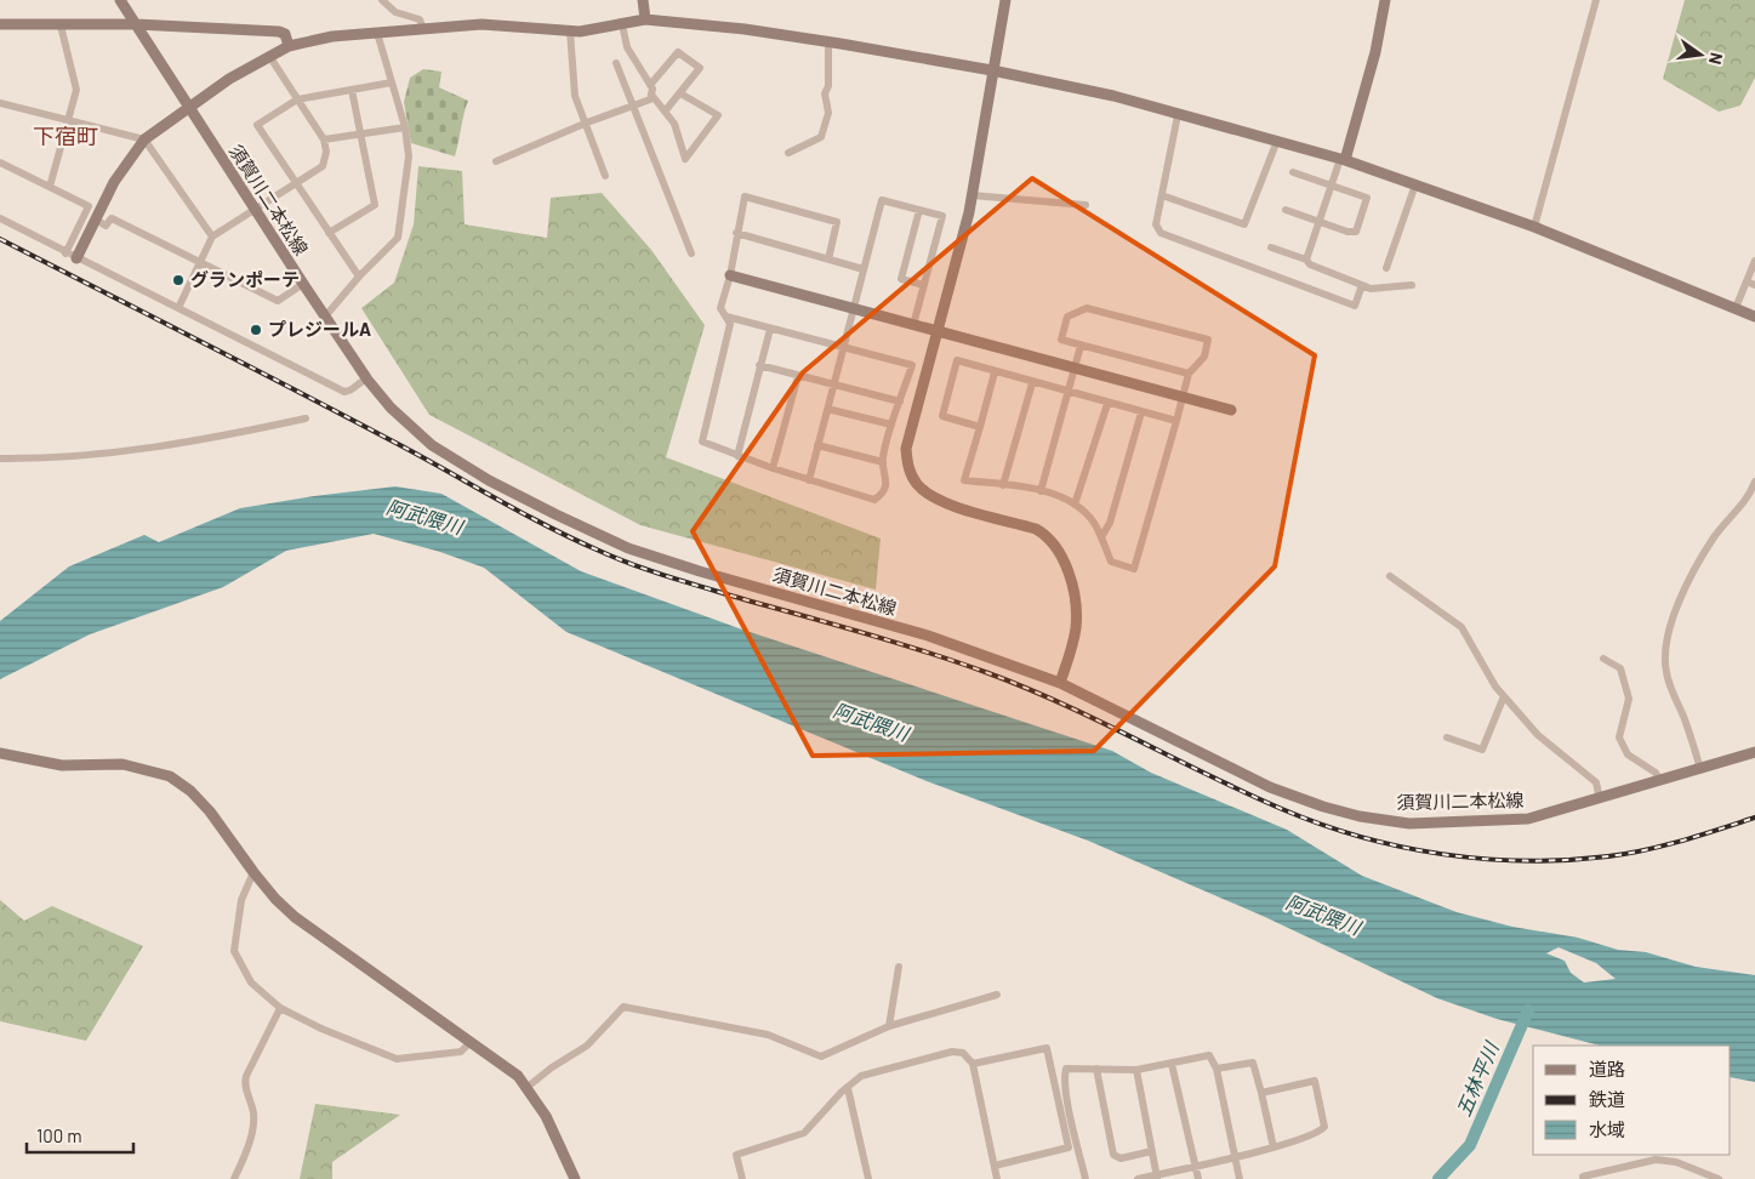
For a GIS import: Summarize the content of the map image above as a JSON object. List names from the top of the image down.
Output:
{
  "streets": {
    "street": ["須賀川二本松線"]
  },
  "districts": ["下宿町"],
  "water": ["阿武隈川", "五林平川"],
  "places": ["グランポーテ", "プレジールA"],
  "legend": ["道路", "鉄道", "水域"],
  "scale_bar": "100 m",
  "north": "right"
}
